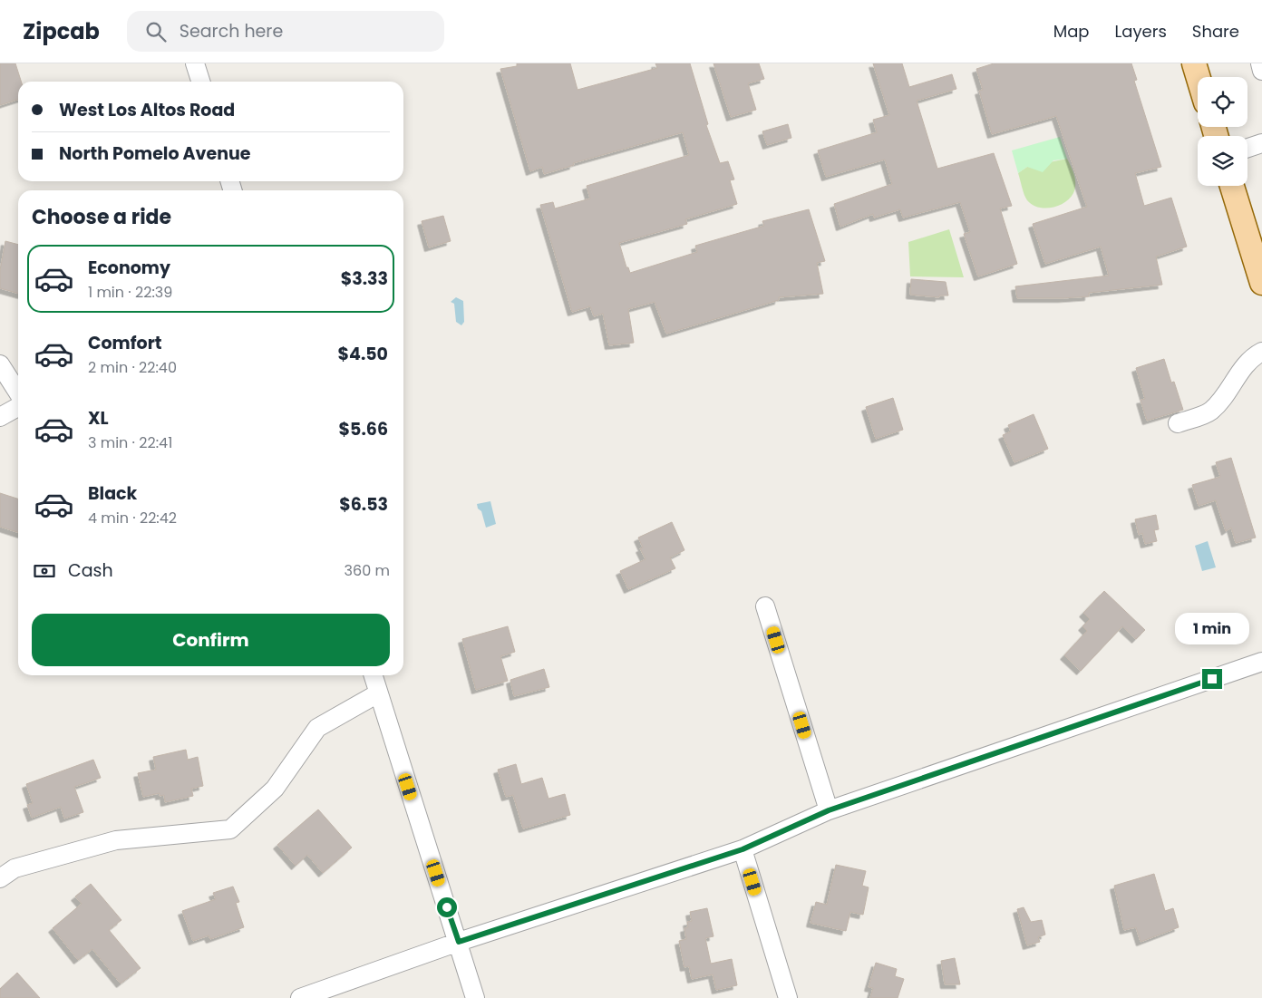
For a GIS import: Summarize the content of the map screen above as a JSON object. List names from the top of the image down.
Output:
{
  "page": {
    "header": "Zipcab",
    "search": "Search here",
    "nav": ["Map", "Layers", "Share"],
    "banner": ["West Los Altos Road", "North Pomelo Avenue"],
    "heading": "Choose a ride",
    "list": [
      {
        "name": "Economy",
        "note": "1 min · 22:39",
        "value": "$3.33"
      },
      {
        "name": "Comfort",
        "note": "2 min · 22:40",
        "value": "$4.50"
      },
      {
        "name": "XL",
        "note": "3 min · 22:41",
        "value": "$5.66"
      },
      {
        "name": "Black",
        "note": "4 min · 22:42",
        "value": "$6.53"
      }
    ],
    "pay": ["Cash", "360 m"],
    "buttons": "Confirm",
    "bubble": "1 min"
  }
}
